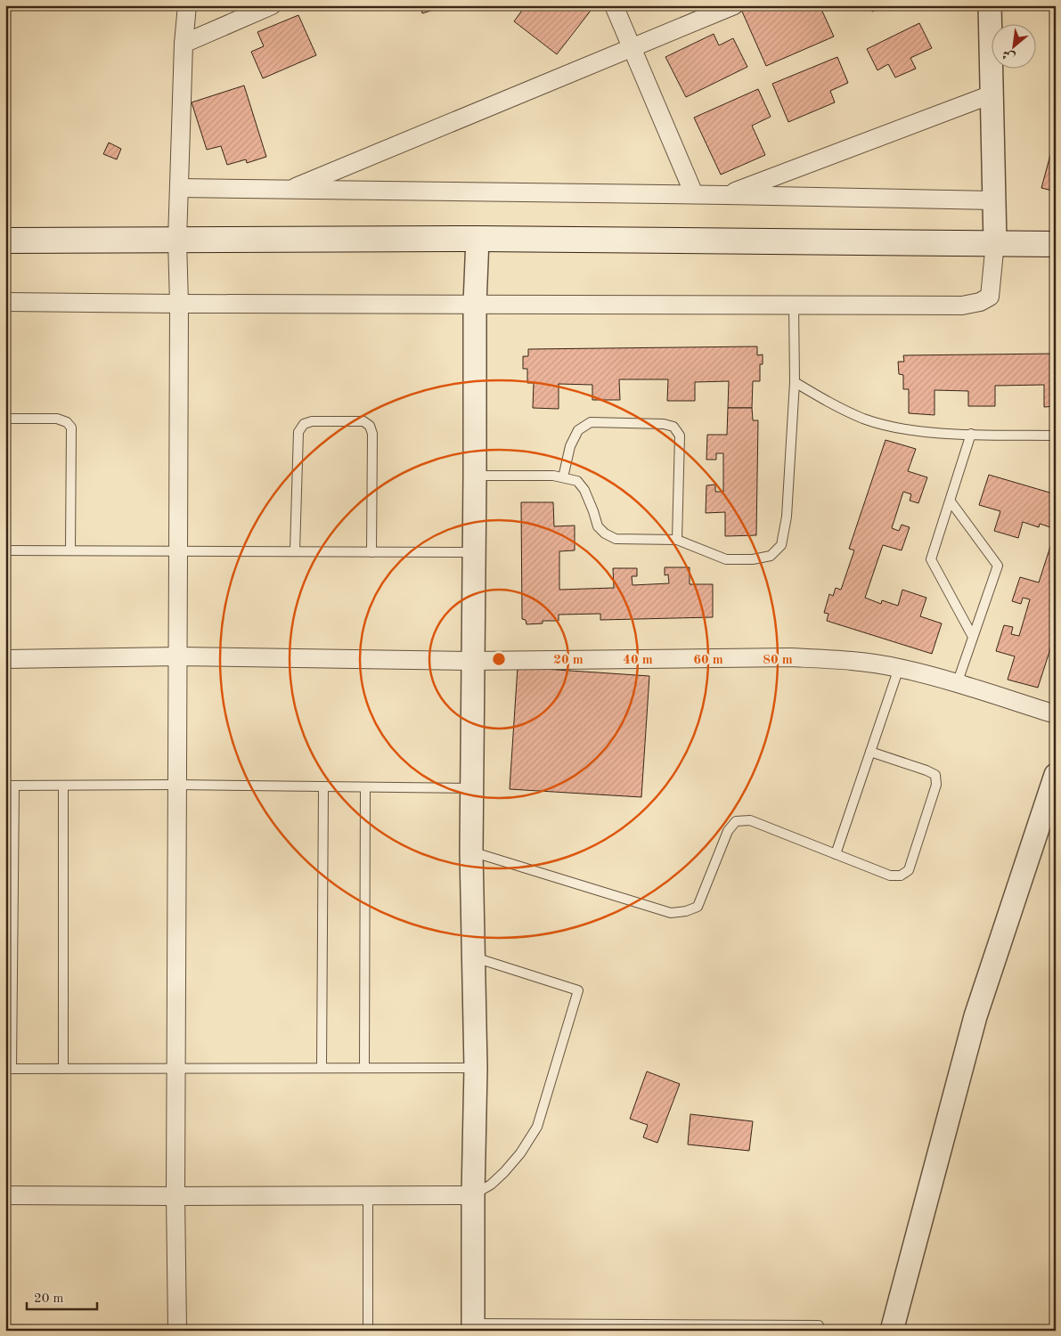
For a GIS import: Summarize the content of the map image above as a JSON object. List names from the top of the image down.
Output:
{
  "scale_bar": "20 m",
  "north": "bottom left",
  "rings": [
    "20 m",
    "40 m",
    "60 m",
    "80 m"
  ]
}
